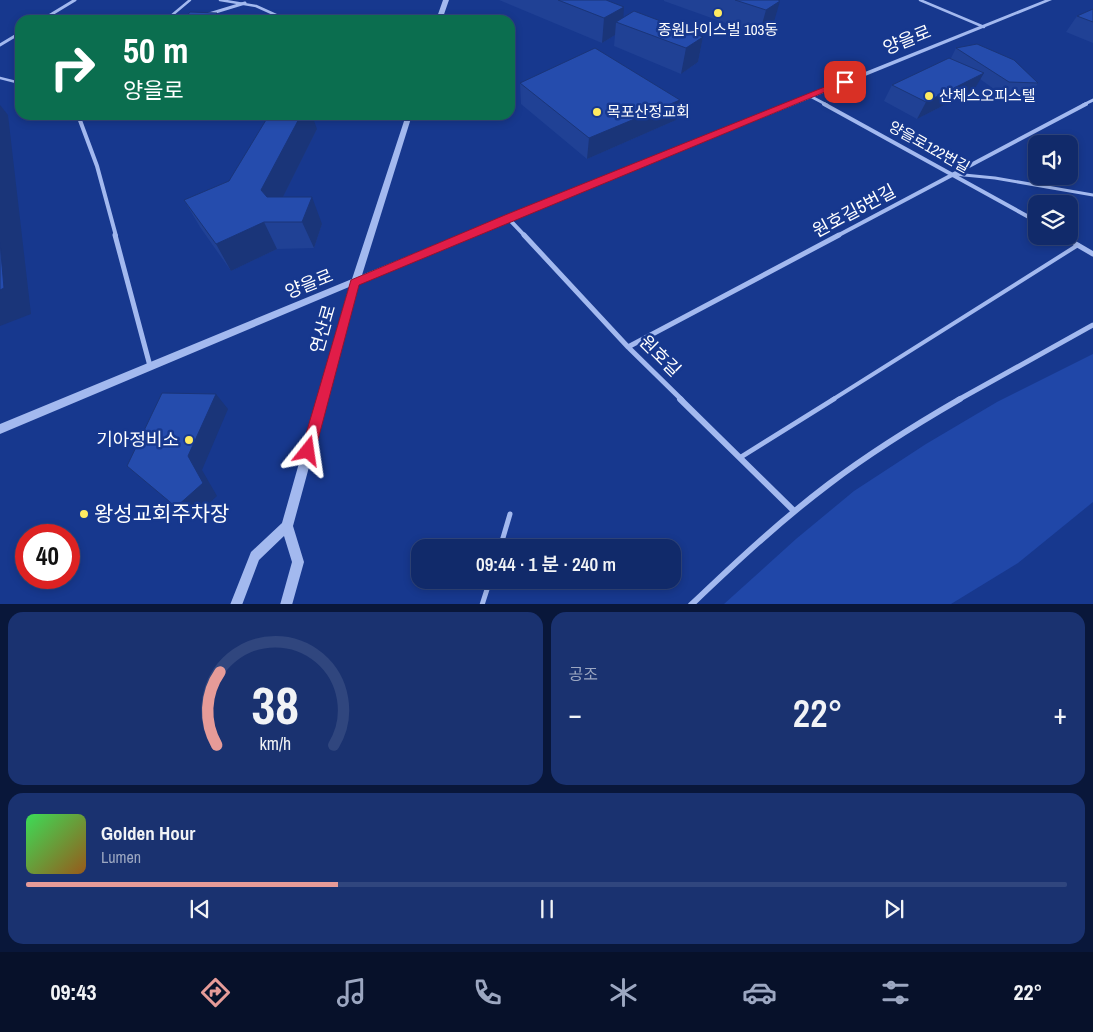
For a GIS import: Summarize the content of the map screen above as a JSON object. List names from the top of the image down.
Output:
{
  "streets": {
    "street": [
      "양을로",
      "양을로122번길",
      "원호길5번길",
      "연산로",
      "원호길"
    ]
  },
  "crossings": [
    ["양을로", "양을로122번길"],
    ["양을로", "연산로"],
    ["양을로", "원호길"],
    ["양을로122번길", "원호길5번길"],
    ["원호길5번길", "원호길"]
  ],
  "places": [
    "종원나이스빌 103동",
    "산체스오피스텔",
    "목포산정교회",
    "기아정비소",
    "왕성교회주차장"
  ],
  "page": {
    "turn": ["50 m", "양을로"],
    "limit": "40",
    "trip": "09:44 · 1 분 · 240 m",
    "tile": "공조",
    "heat": ["−", "22°", "+"],
    "song": ["Golden Hour", "Lumen"],
    "tabs": ["09:43", "22°"],
    "gauge": ["38", "km/h"]
  }
}
